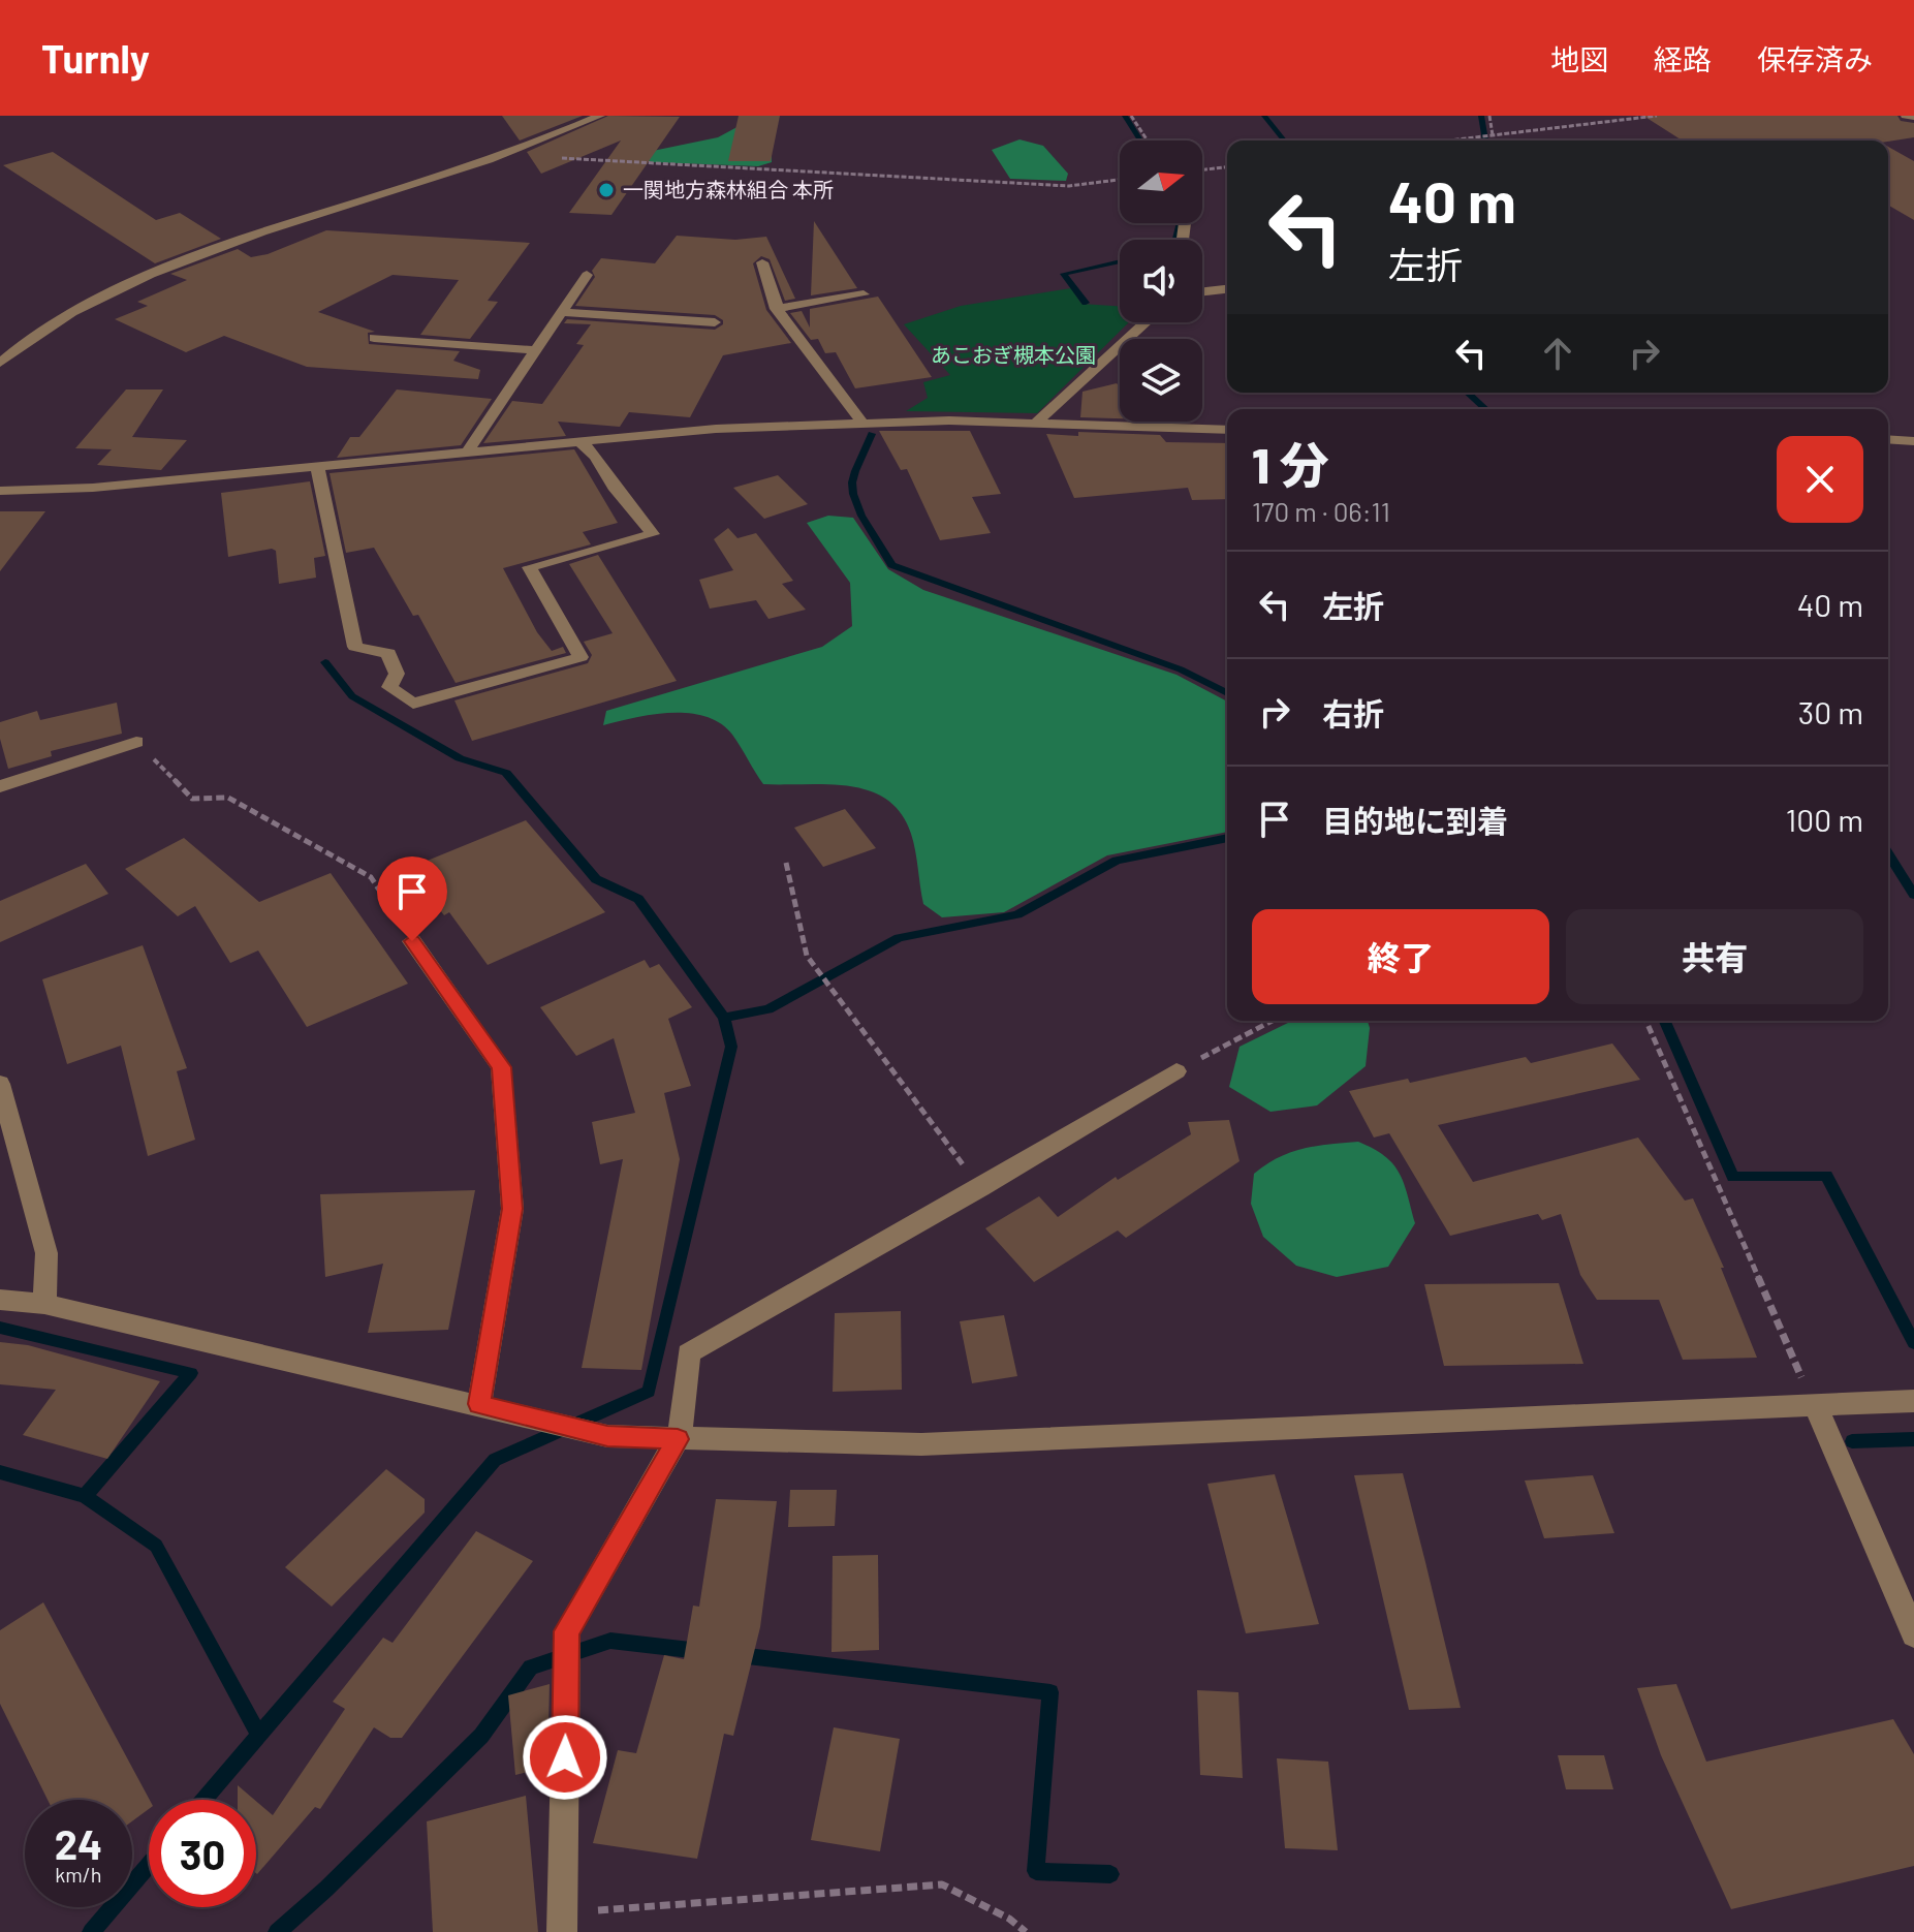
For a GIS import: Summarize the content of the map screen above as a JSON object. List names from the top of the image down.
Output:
{
  "parks": ["あこおぎ槻本公園"],
  "places": ["一関地方森林組合 本所"],
  "north": "right",
  "page": {
    "header": "Turnly",
    "nav": ["地図", "経路", "保存済み"],
    "turn": ["40 m", "左折"],
    "heading": ["1 分", "170 m · 06:11"],
    "list": [
      {
        "name": "左折",
        "value": "40 m"
      },
      {
        "name": "右折",
        "value": "30 m"
      },
      {
        "name": "目的地に到着",
        "value": "100 m"
      }
    ],
    "buttons": ["終了", "共有"],
    "speed": "24 km/h",
    "limit": "30"
  }
}
